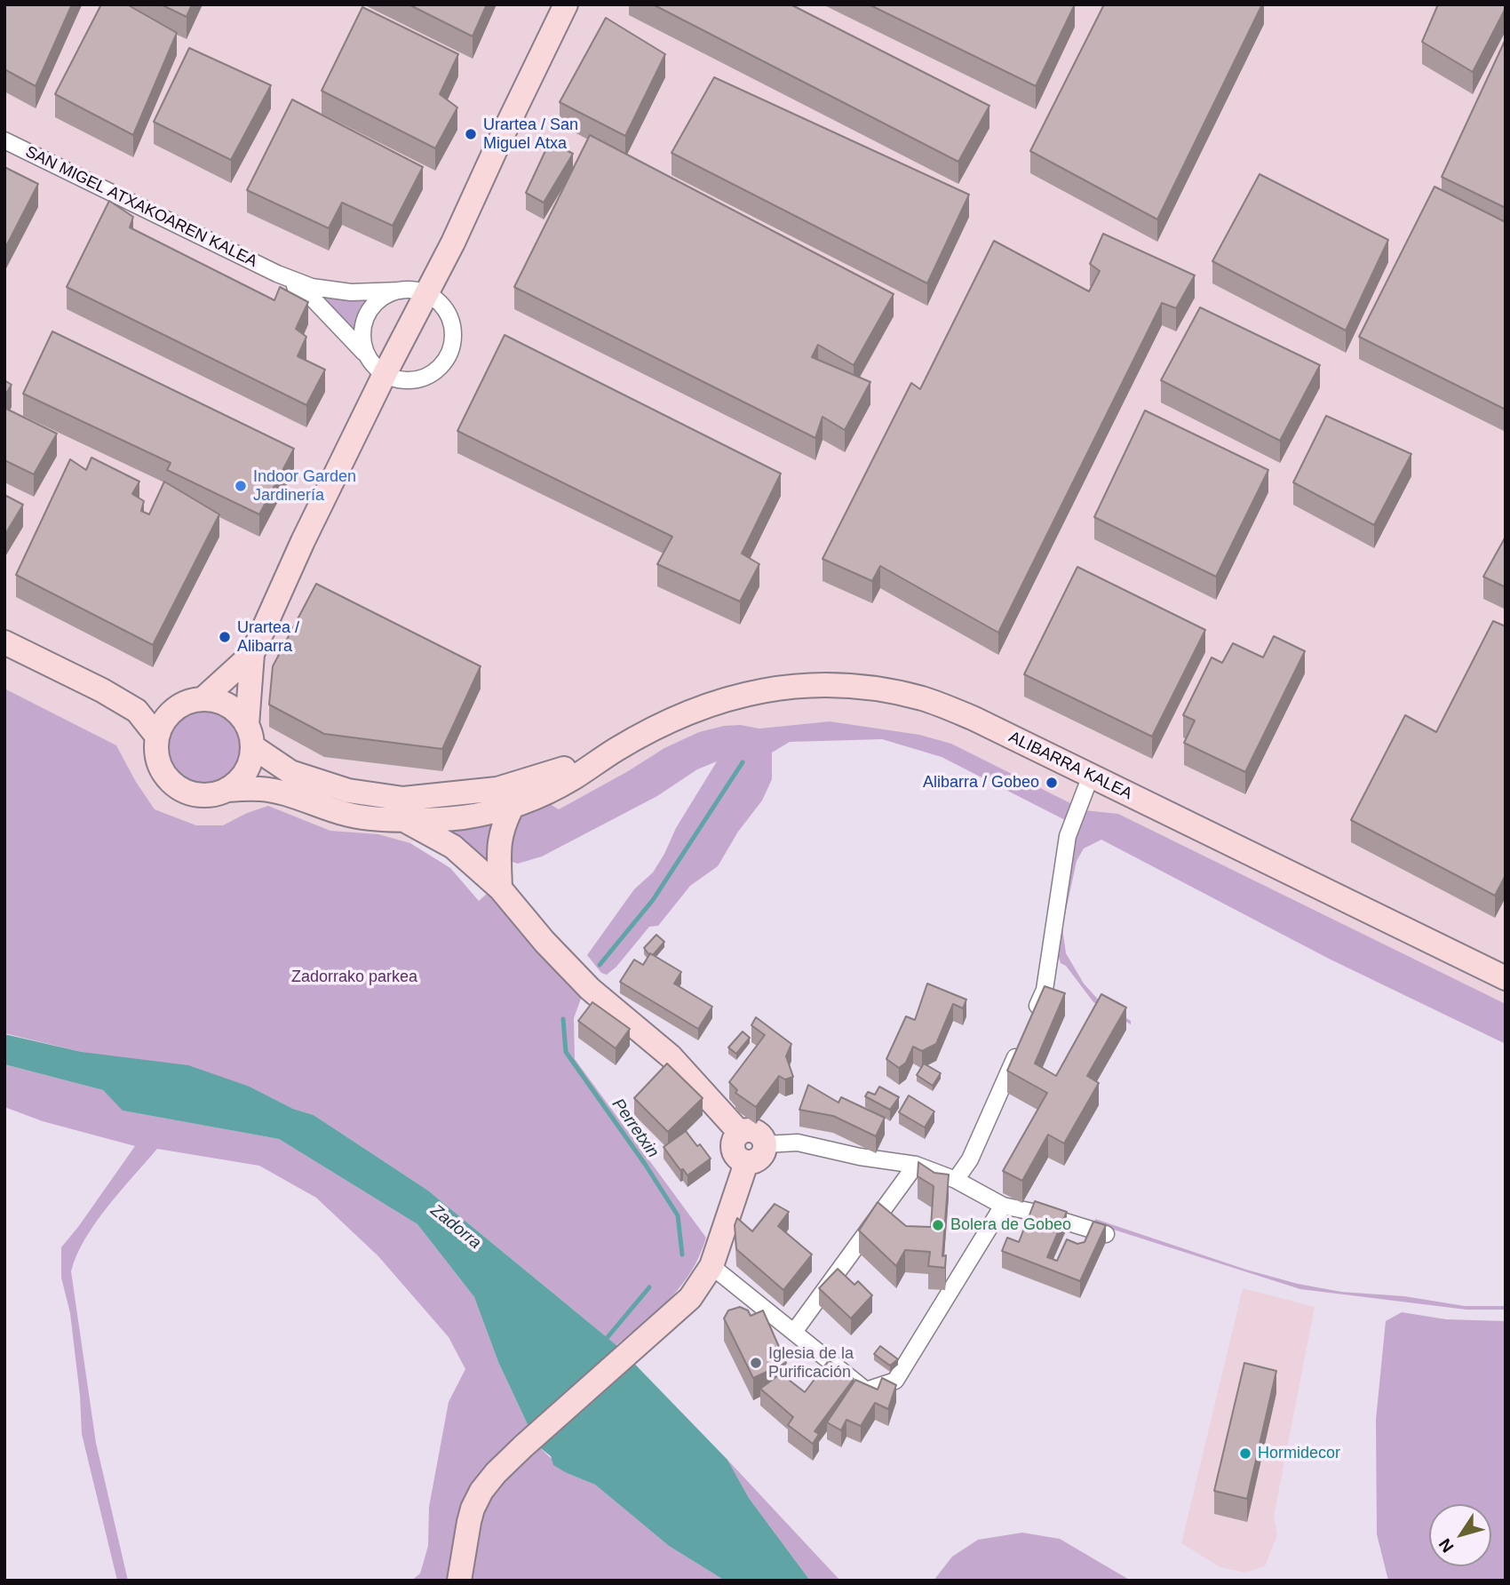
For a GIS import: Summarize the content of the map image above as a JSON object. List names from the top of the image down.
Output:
{
  "streets": {
    "street": ["SAN MIGEL ATXAKOAREN KALEA", "ALIBARRA KALEA"]
  },
  "water": ["Perretxin", "Zadorra"],
  "parks": ["Zadorrako parkea"],
  "places": [
    "Urartea / San Miguel Atxa",
    "Indoor Garden Jardinería",
    "Urartea / Alibarra",
    "Alibarra / Gobeo",
    "Bolera de Gobeo",
    "Iglesia de la Purificación",
    "Hormidecor"
  ],
  "north": "bottom left"
}
